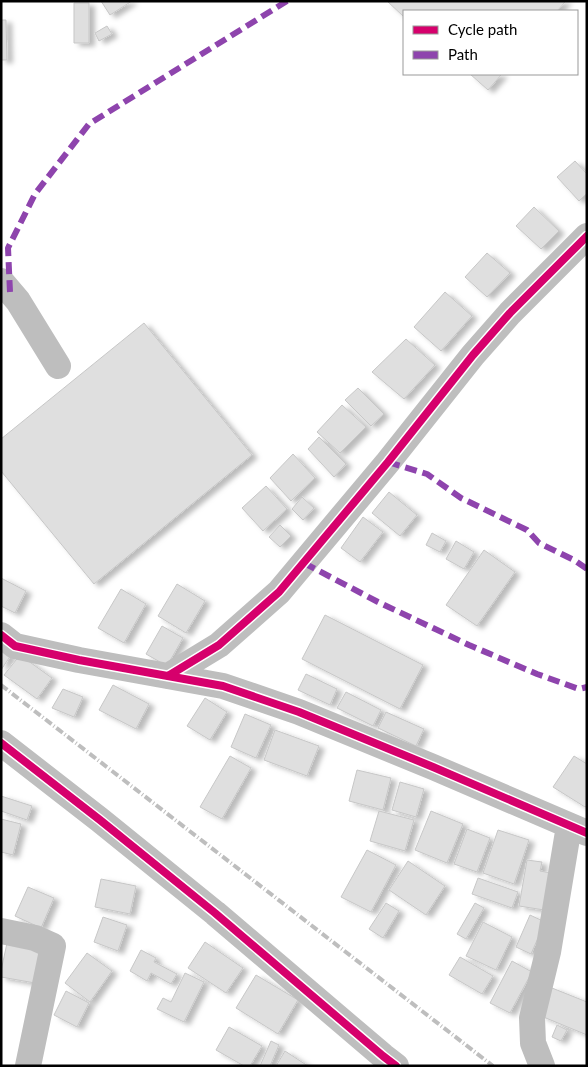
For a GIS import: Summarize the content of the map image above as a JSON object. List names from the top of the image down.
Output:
{
  "legend": ["Cycle path", "Path"]
}
